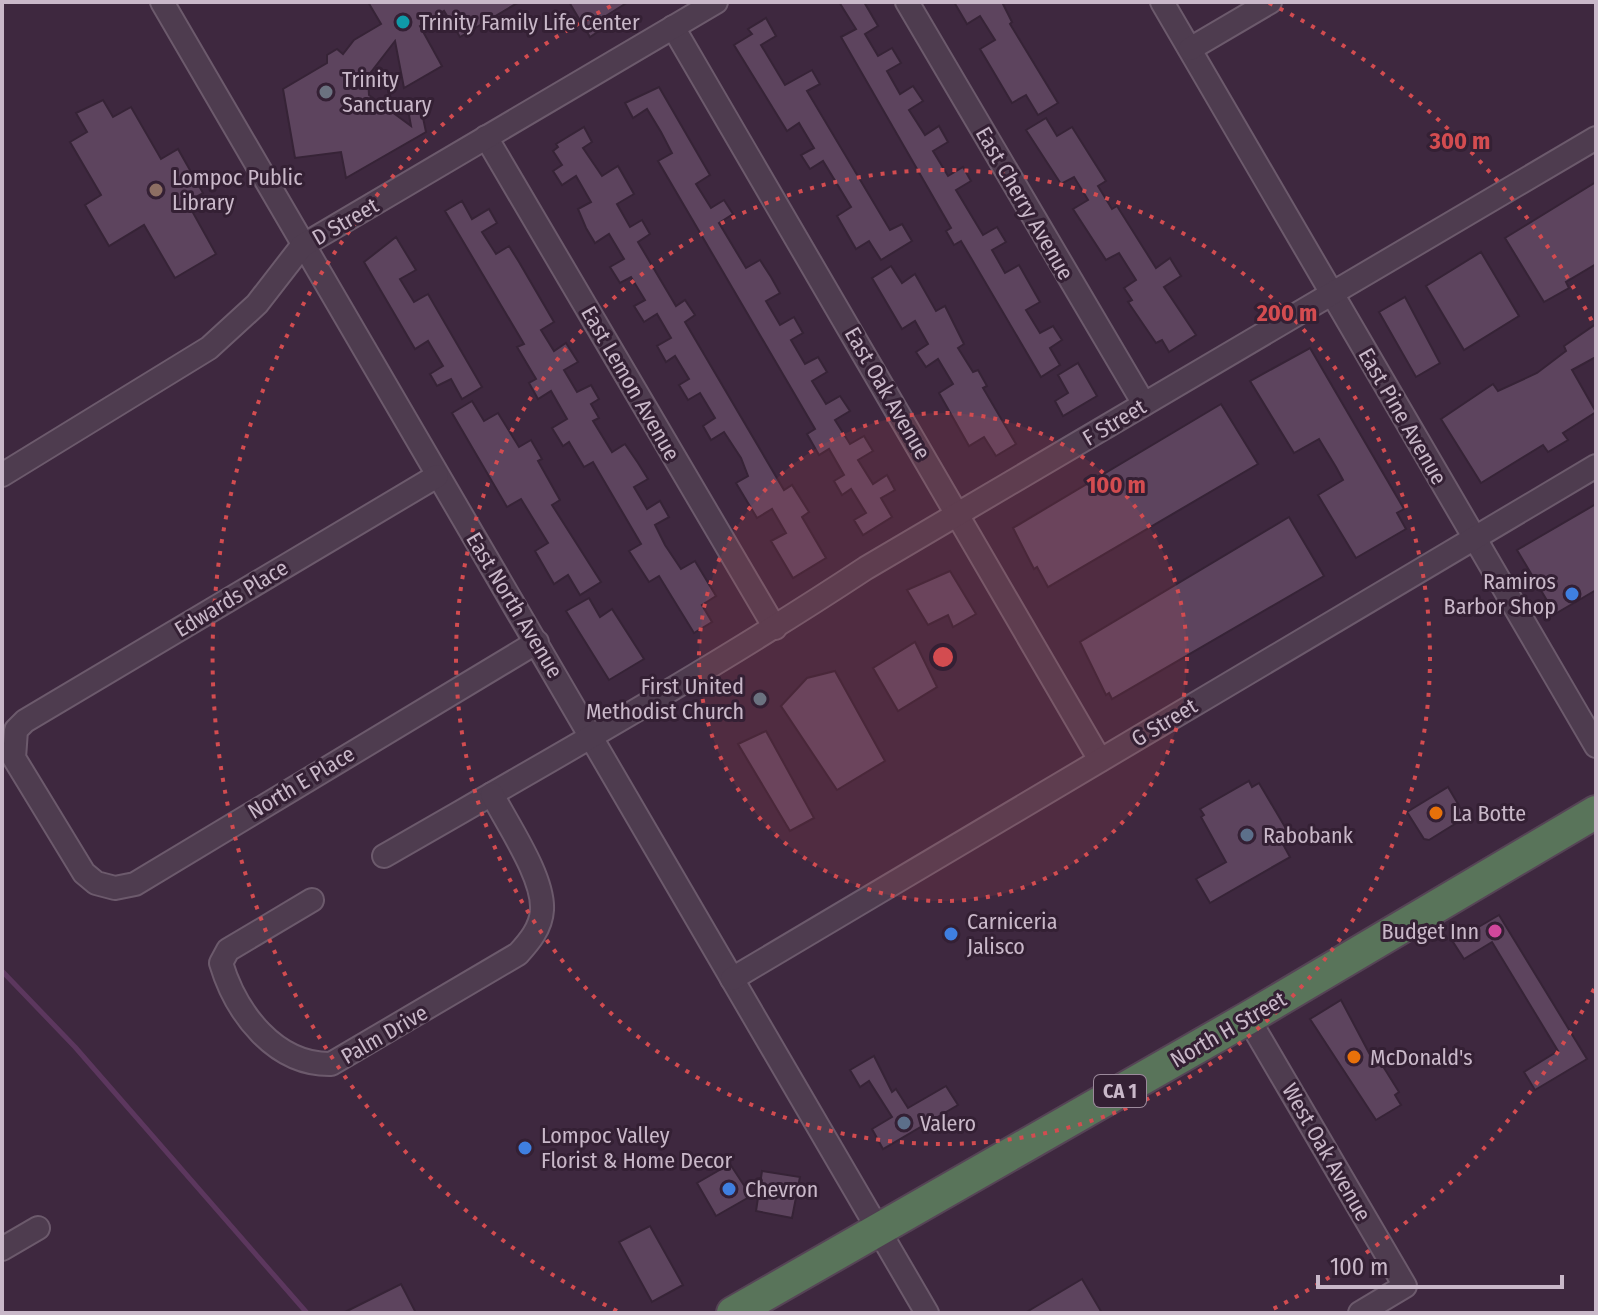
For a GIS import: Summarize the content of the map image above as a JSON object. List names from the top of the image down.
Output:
{
  "streets": {
    "highway": ["North H Street", "CA 1"],
    "street": [
      "East Cherry Avenue",
      "D Street",
      "East Lemon Avenue",
      "East Oak Avenue",
      "East Pine Avenue",
      "F Street",
      "Edwards Place",
      "East North Avenue",
      "G Street",
      "North E Place",
      "Palm Drive",
      "West Oak Avenue"
    ]
  },
  "crossings": [
    ["East Cherry Avenue", "F Street"],
    ["D Street", "East Lemon Avenue"],
    ["D Street", "East Oak Avenue"],
    ["D Street", "East North Avenue"],
    ["East Lemon Avenue", "F Street"],
    ["East Oak Avenue", "F Street"],
    ["East Oak Avenue", "G Street"],
    ["East Pine Avenue", "F Street"],
    ["East Pine Avenue", "G Street"],
    ["F Street", "East North Avenue"],
    ["Edwards Place", "East North Avenue"],
    ["Edwards Place", "North E Place"],
    ["East North Avenue", "G Street"],
    ["East North Avenue", "North E Place"],
    ["East North Avenue", "North H Street"],
    ["North H Street", "West Oak Avenue"]
  ],
  "places": [
    "Trinity Family Life Center",
    "Trinity Sanctuary",
    "Lompoc Public Library",
    "Ramiros Barbor Shop",
    "First United Methodist Church",
    "La Botte",
    "Rabobank",
    "Budget Inn",
    "Carniceria Jalisco",
    "McDonald's",
    "Valero",
    "Lompoc Valley Florist & Home Decor",
    "Chevron"
  ],
  "scale_bar": "100 m",
  "rings": ["300 m", "200 m", "100 m"]
}
